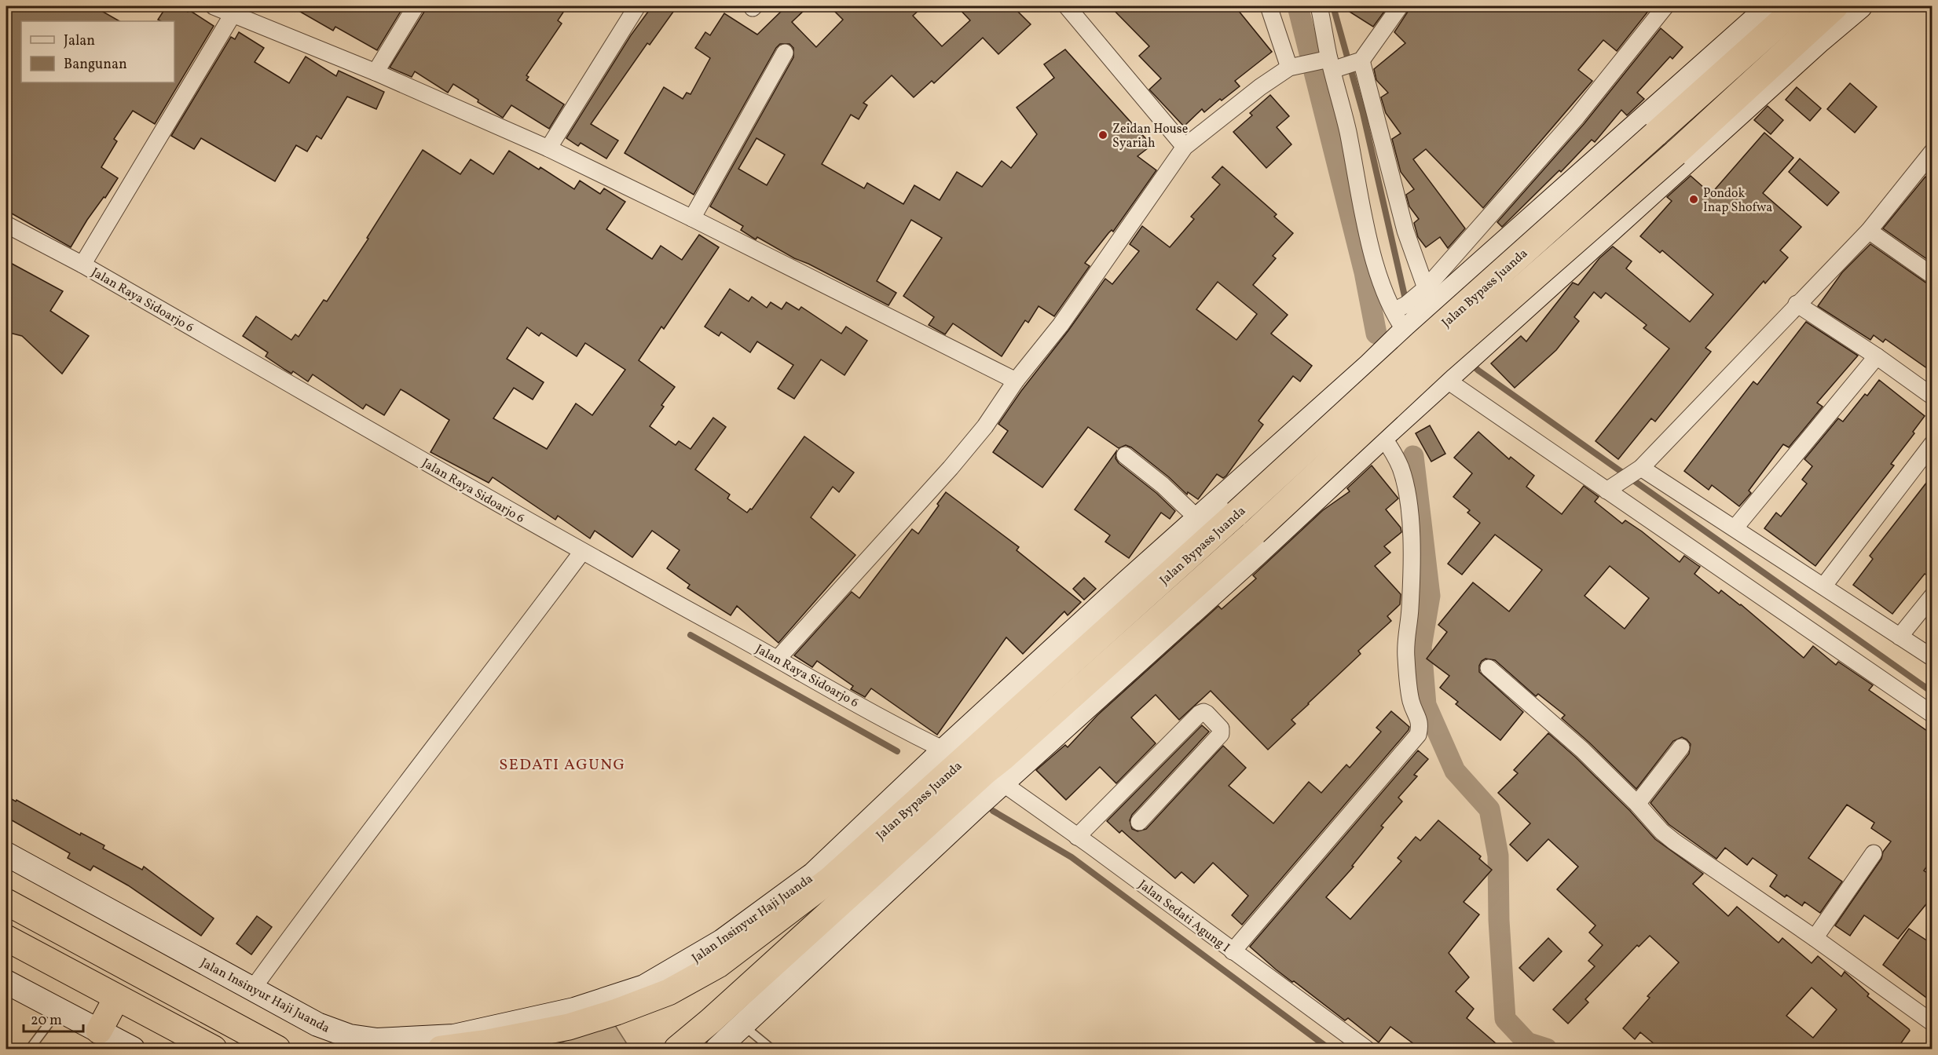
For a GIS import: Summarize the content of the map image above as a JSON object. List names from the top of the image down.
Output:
{
  "streets": {
    "highway": ["Jalan Bypass Juanda"],
    "street": ["Jalan Raya Sidoarjo 6", "Jalan Sedati Agung I", "Jalan Insinyur Haji Juanda"]
  },
  "crossings": [
    ["Jalan Bypass Juanda", "Jalan Raya Sidoarjo 6"],
    ["Jalan Bypass Juanda", "Jalan Sedati Agung I"],
    ["Jalan Bypass Juanda", "Jalan Insinyur Haji Juanda"],
    ["Jalan Raya Sidoarjo 6", "Jalan Sedati Agung I"]
  ],
  "districts": ["SEDATI AGUNG"],
  "places": ["Zeidan House Syariah", "Pondok Inap Shofwa"],
  "legend": ["Jalan", "Bangunan"],
  "scale_bar": "20 m"
}
